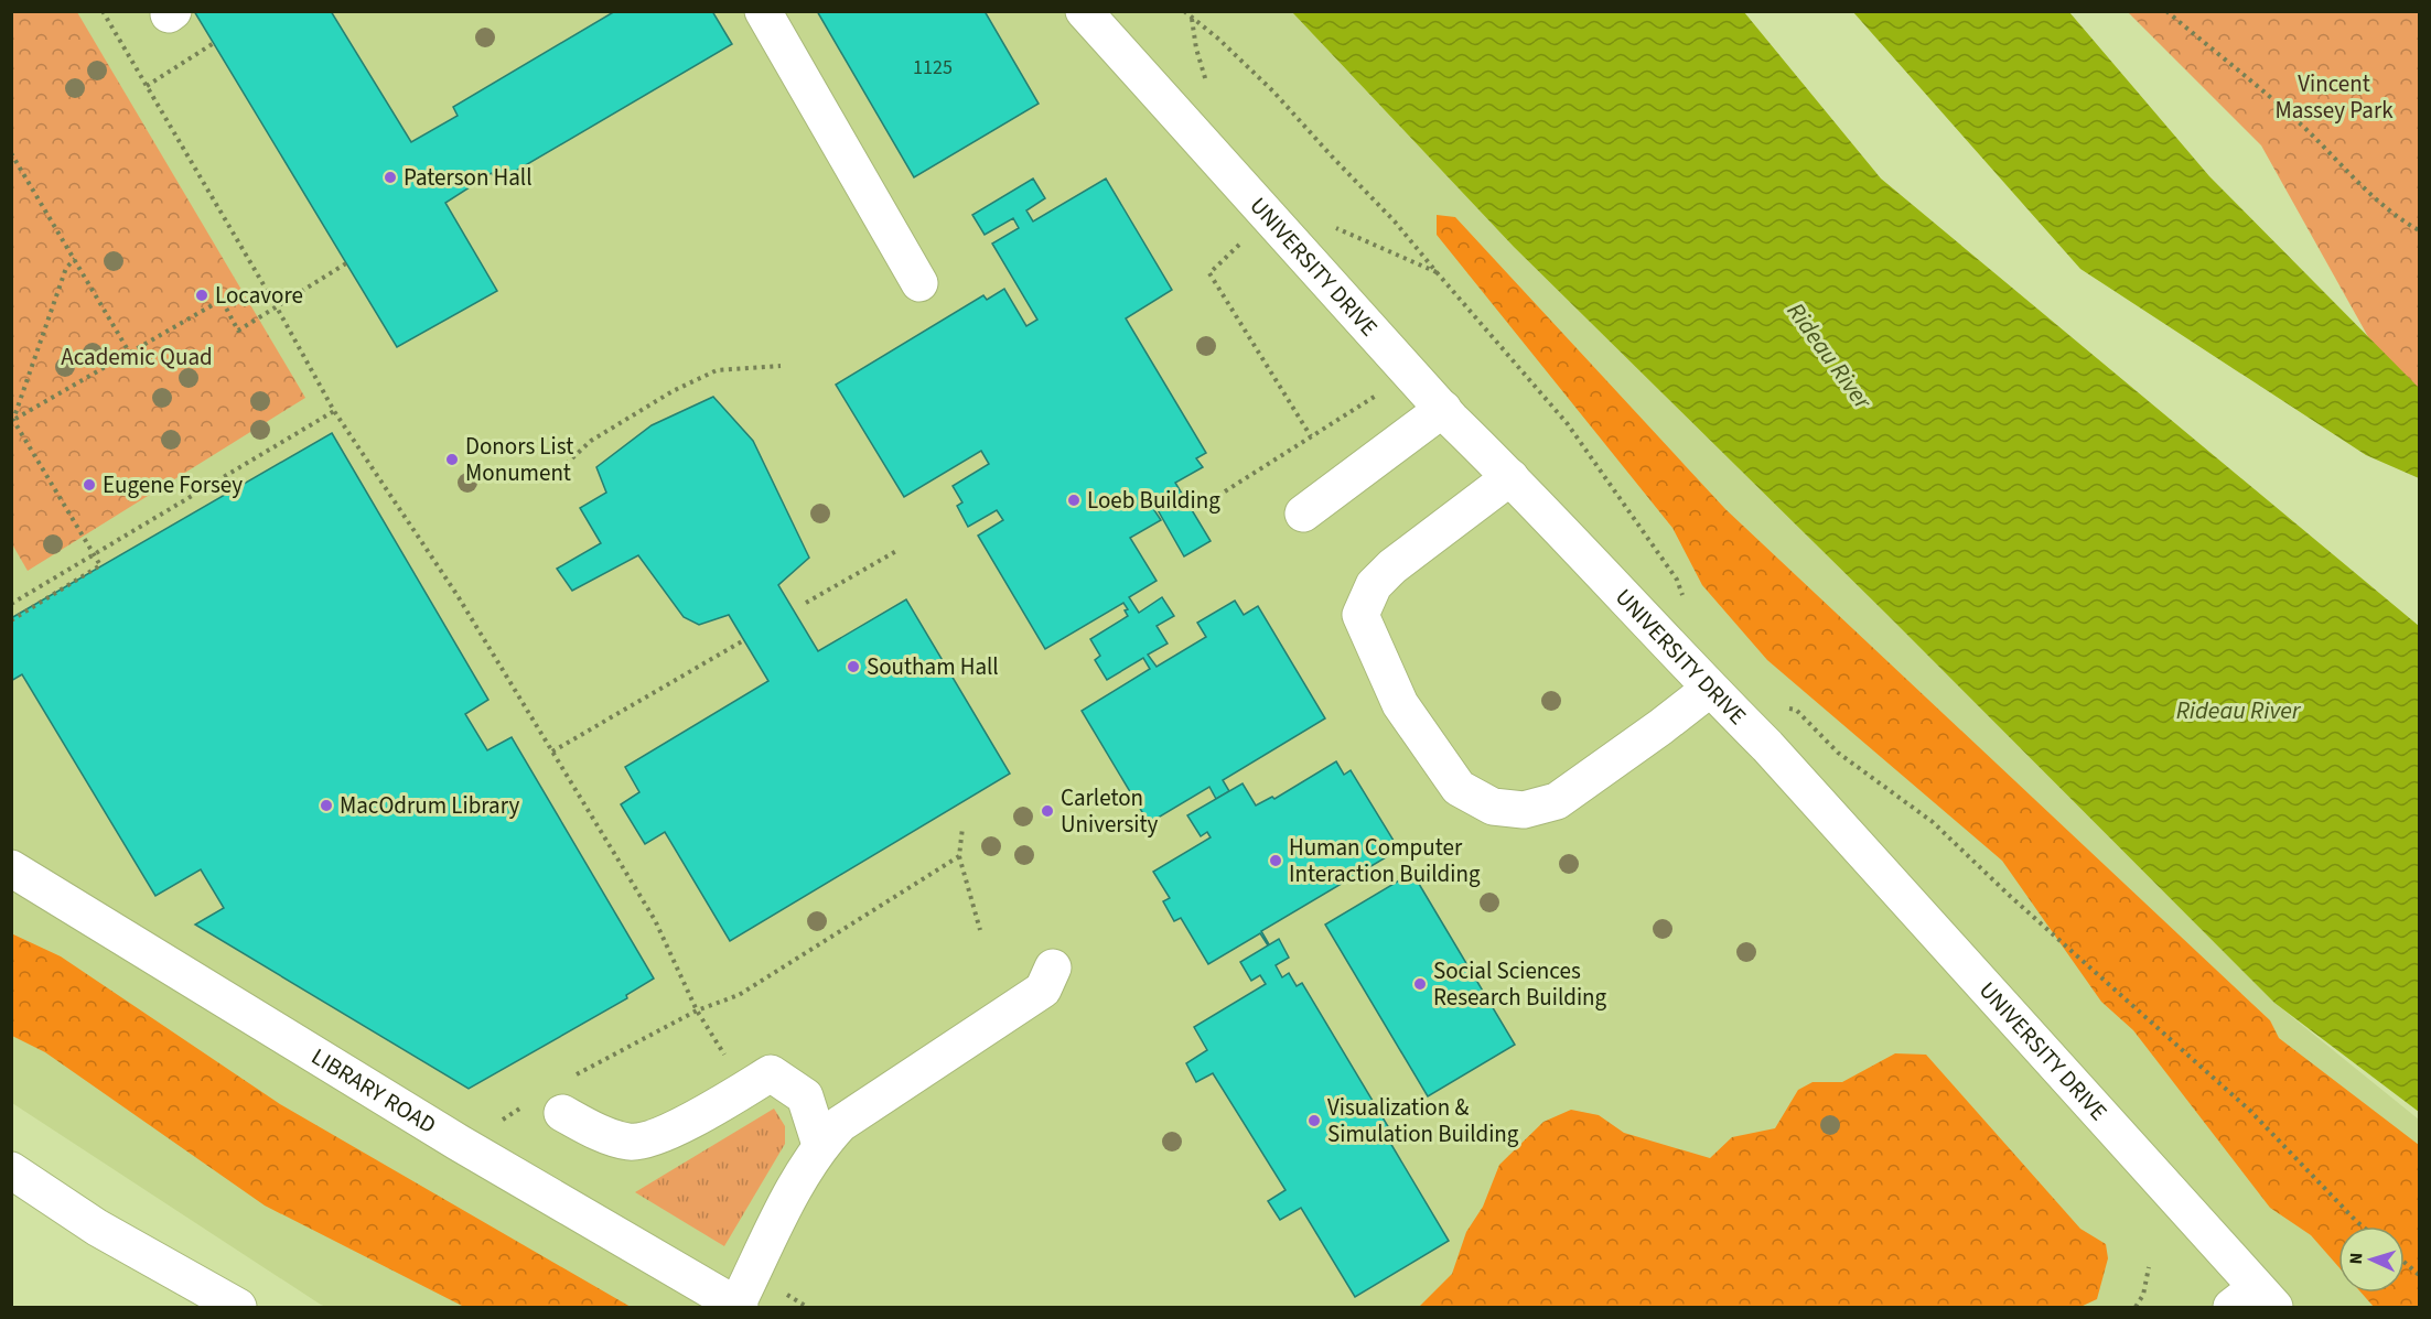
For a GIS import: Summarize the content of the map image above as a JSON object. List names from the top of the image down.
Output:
{
  "streets": {
    "street": ["UNIVERSITY DRIVE", "LIBRARY ROAD"]
  },
  "water": ["Rideau River"],
  "parks": ["Vincent Massey Park", "Academic Quad"],
  "places": [
    "Paterson Hall",
    "Locavore",
    "Donors List Monument",
    "Eugene Forsey",
    "Loeb Building",
    "Southam Hall",
    "MacOdrum Library",
    "Carleton University",
    "Human Computer Interaction Building",
    "Social Sciences Research Building",
    "Visualization & Simulation Building"
  ],
  "house_numbers": ["1125"],
  "north": "left"
}
